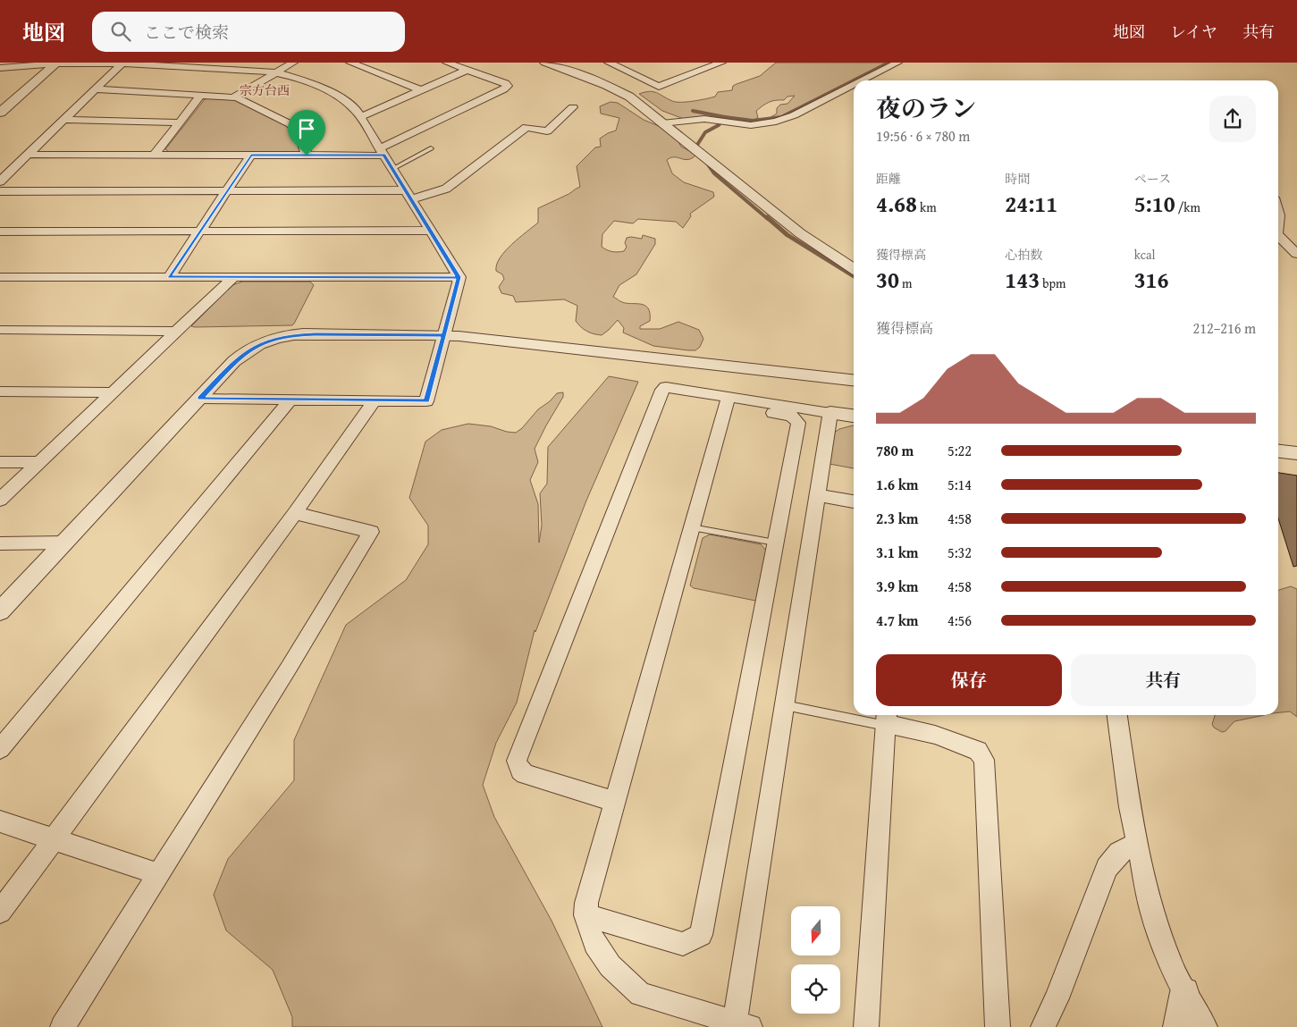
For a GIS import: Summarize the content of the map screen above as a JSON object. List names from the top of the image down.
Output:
{
  "districts": ["宗方台西"],
  "north": "bottom",
  "page": {
    "header": "地図",
    "search": "ここで検索",
    "nav": ["地図", "レイヤ", "共有"],
    "heading": ["夜のラン", "19:56 · 6 × 780 m"],
    "stats": [
      ["距離", "4.68 km"],
      ["時間", "24:11"],
      ["ペース", "5:10 /km"],
      ["獲得標高", "30 m"],
      ["心拍数", "143 bpm"],
      ["kcal", "316"]
    ],
    "chart": ["獲得標高", "212–216 m"],
    "list": [
      {
        "name": "780 m",
        "note": "5:22"
      },
      {
        "name": "1.6 km",
        "note": "5:14"
      },
      {
        "name": "2.3 km",
        "note": "4:58"
      },
      {
        "name": "3.1 km",
        "note": "5:32"
      },
      {
        "name": "3.9 km",
        "note": "4:58"
      },
      {
        "name": "4.7 km",
        "note": "4:56"
      }
    ],
    "buttons": ["保存", "共有"]
  }
}
